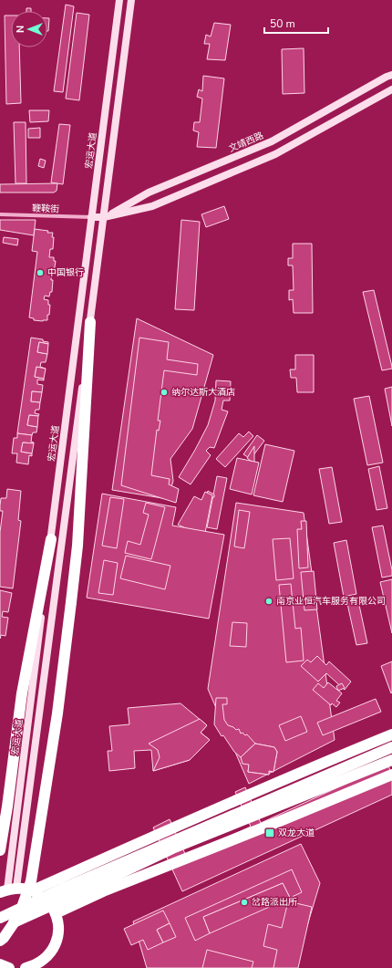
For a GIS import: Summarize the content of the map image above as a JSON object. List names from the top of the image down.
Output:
{
  "streets": {
    "main road": ["文靖西路", "宏运大道"],
    "street": ["鞭鞍街"]
  },
  "crossings": [
    ["文靖西路", "宏运大道"],
    ["文靖西路", "鞭鞍街"],
    ["宏运大道", "鞭鞍街"]
  ],
  "places": {
    "other": [
      "中国银行",
      "纳尔达斯大酒店",
      "南京业恒汽车服务有限公司",
      "岔路派出所"
    ],
    "transit": ["双龙大道"]
  },
  "scale_bar": "50 m",
  "north": "left"
}
